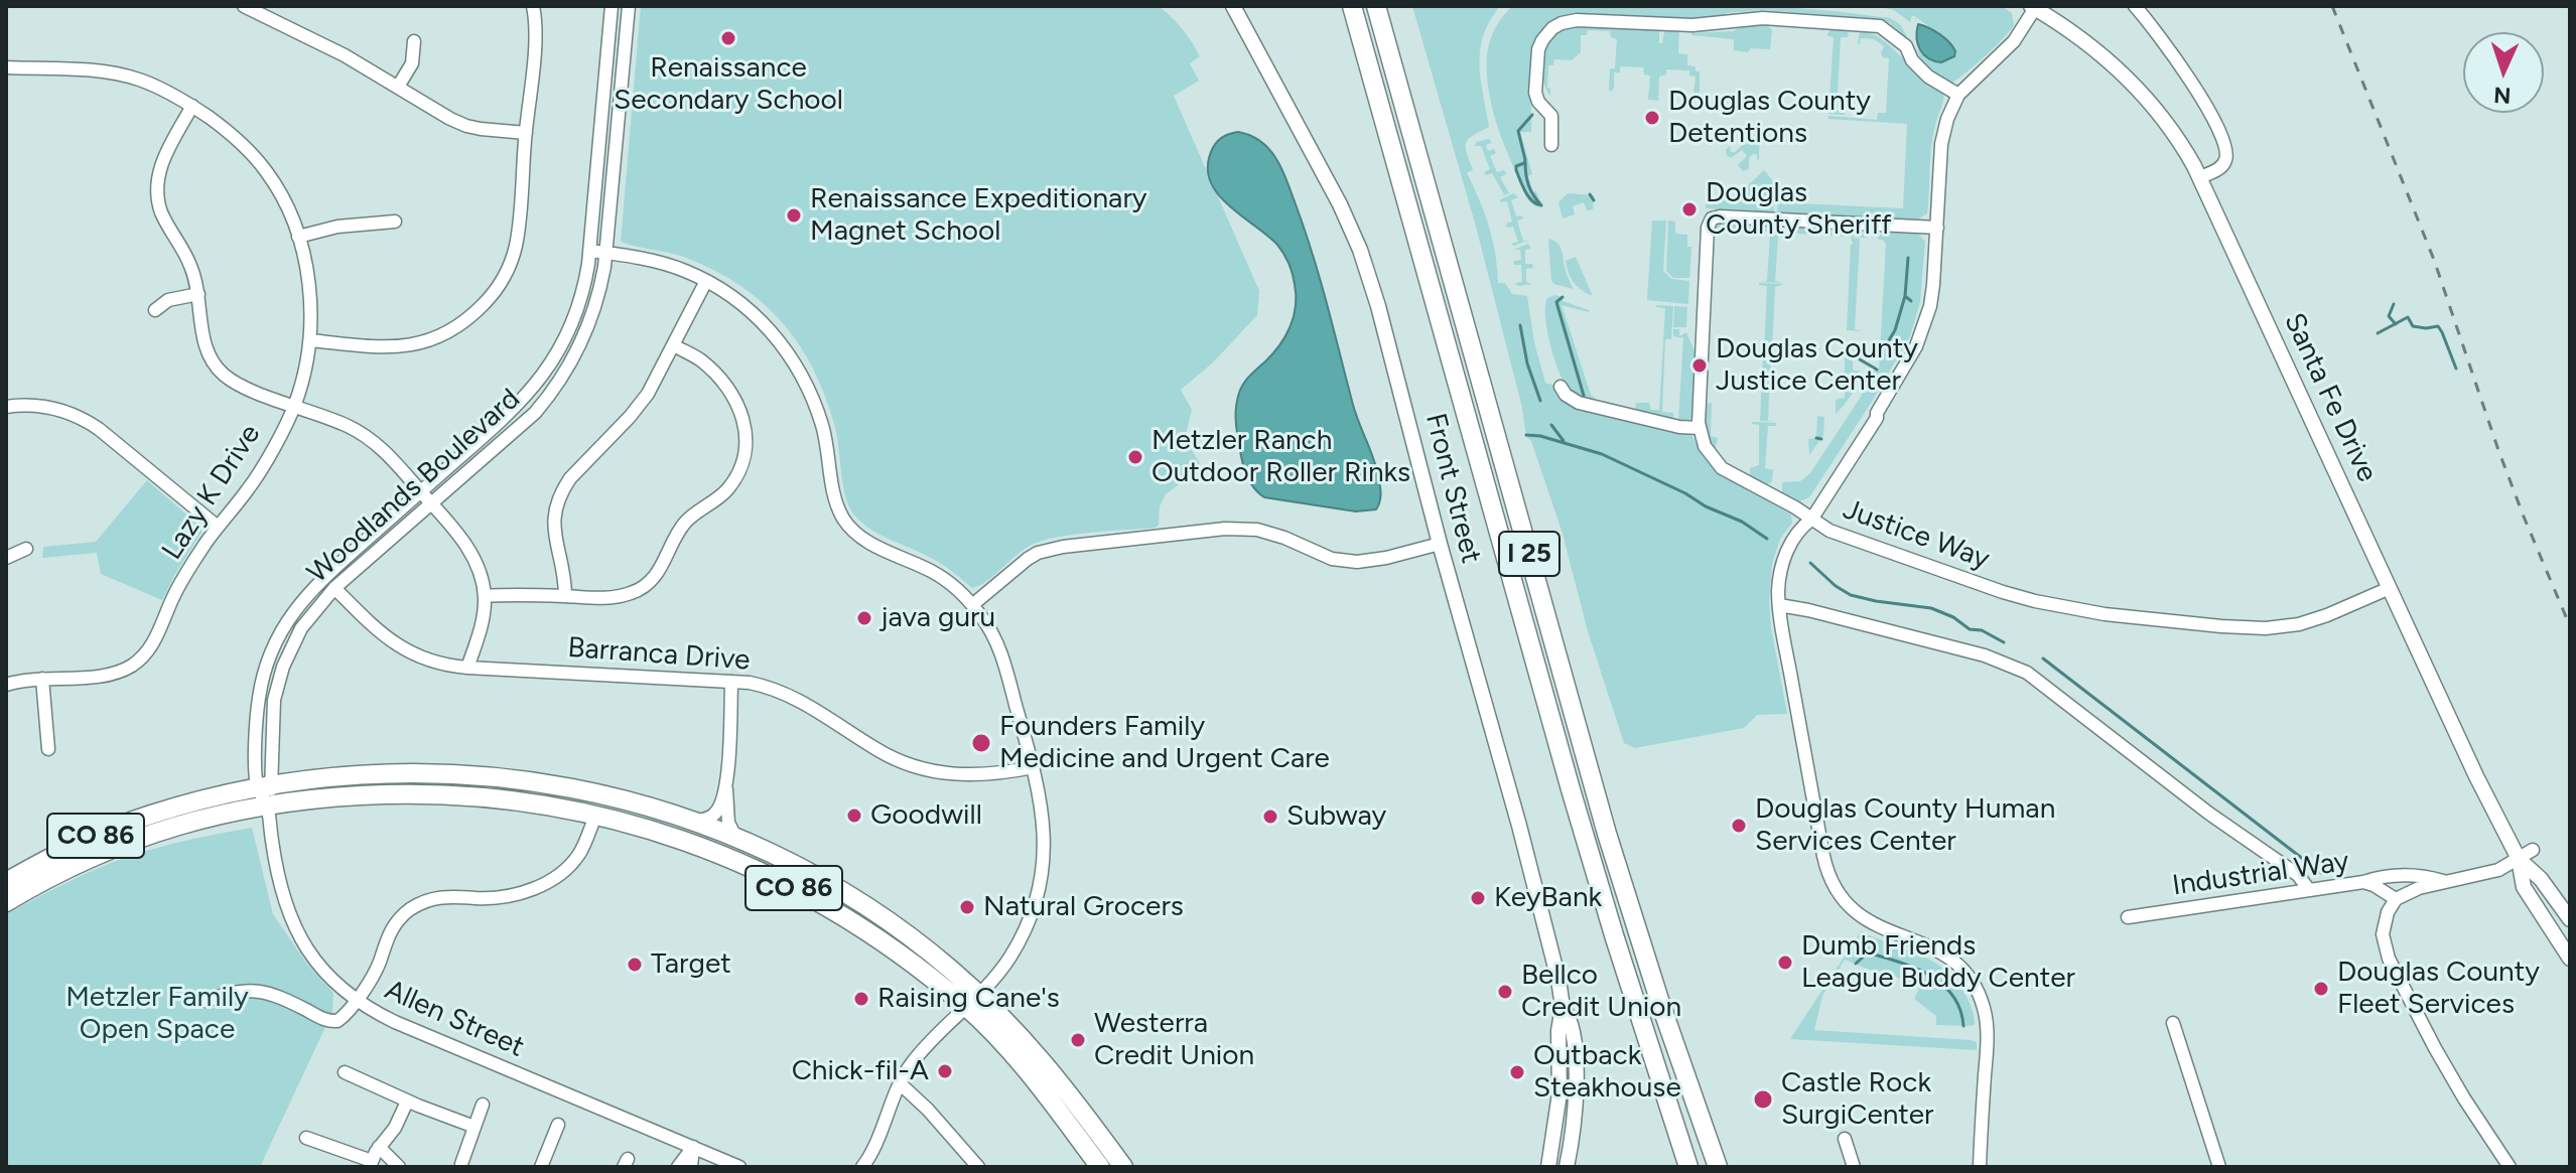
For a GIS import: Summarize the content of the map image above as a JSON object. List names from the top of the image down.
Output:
{
  "streets": {
    "highway": ["I 25", "CO 86"],
    "main road": ["Santa Fe Drive", "Front Street"],
    "street": [
      "Woodlands Boulevard",
      "Lazy K Drive",
      "Justice Way",
      "Barranca Drive",
      "Industrial Way",
      "Allen Street"
    ]
  },
  "crossings": [
    ["Santa Fe Drive", "Justice Way"],
    ["Woodlands Boulevard", "Barranca Drive"],
    ["Woodlands Boulevard", "CO 86"],
    ["Woodlands Boulevard", "Allen Street"],
    ["CO 86", "Allen Street"]
  ],
  "parks": ["Metzler Family Open Space"],
  "places": [
    "Renaissance Secondary School",
    "Douglas County Detentions",
    "Douglas County Sheriff",
    "Renaissance Expeditionary Magnet School",
    "Douglas County Justice Center",
    "Metzler Ranch Outdoor Roller Rinks",
    "java guru",
    "Founders Family Medicine and Urgent Care",
    "Goodwill",
    "Subway",
    "Douglas County Human Services Center",
    "KeyBank",
    "Natural Grocers",
    "Dumb Friends League Buddy Center",
    "Target",
    "Douglas County Fleet Services",
    "Bellco Credit Union",
    "Raising Cane's",
    "Westerra Credit Union",
    "Chick-fil-A",
    "Outback Steakhouse",
    "Castle Rock SurgiCenter"
  ],
  "north": "bottom"
}
